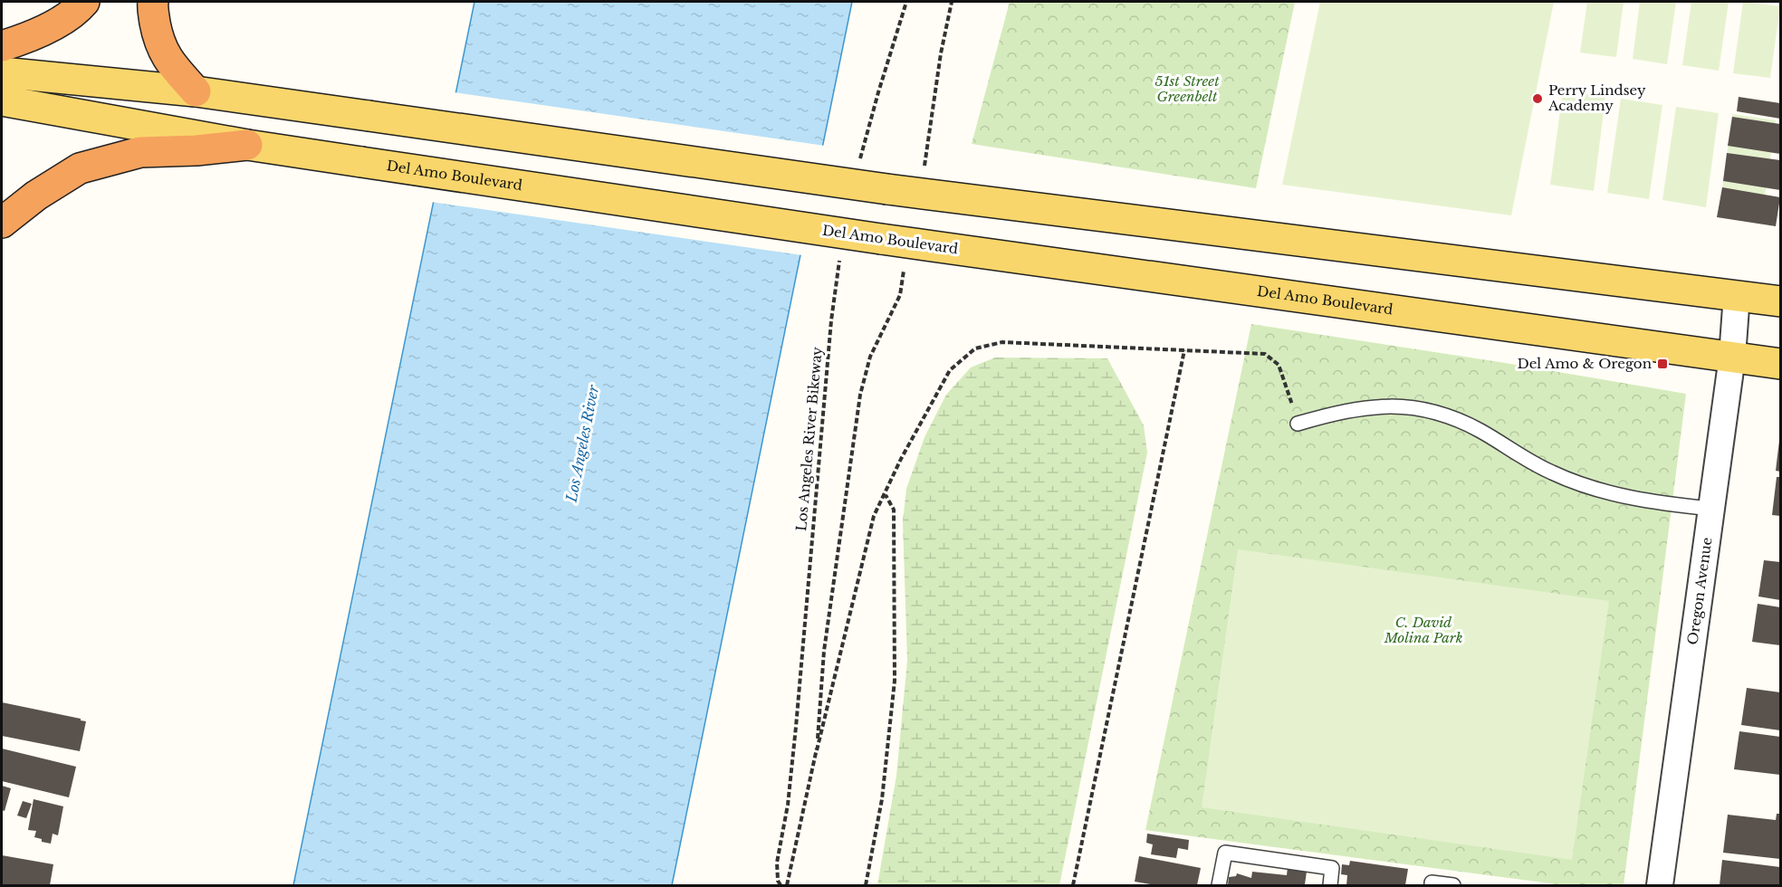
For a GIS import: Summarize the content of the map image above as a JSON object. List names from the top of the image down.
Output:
{
  "streets": {
    "main road": ["Del Amo Boulevard"],
    "street": ["Oregon Avenue"],
    "path": ["Los Angeles River Bikeway"]
  },
  "crossings": [
    ["Del Amo Boulevard", "Oregon Avenue"]
  ],
  "water": ["Los Angeles River"],
  "parks": ["51st Street Greenbelt", "C. David Molina Park"],
  "places": {
    "other": ["Perry Lindsey Academy"],
    "transit": ["Del Amo & Oregon"]
  }
}
